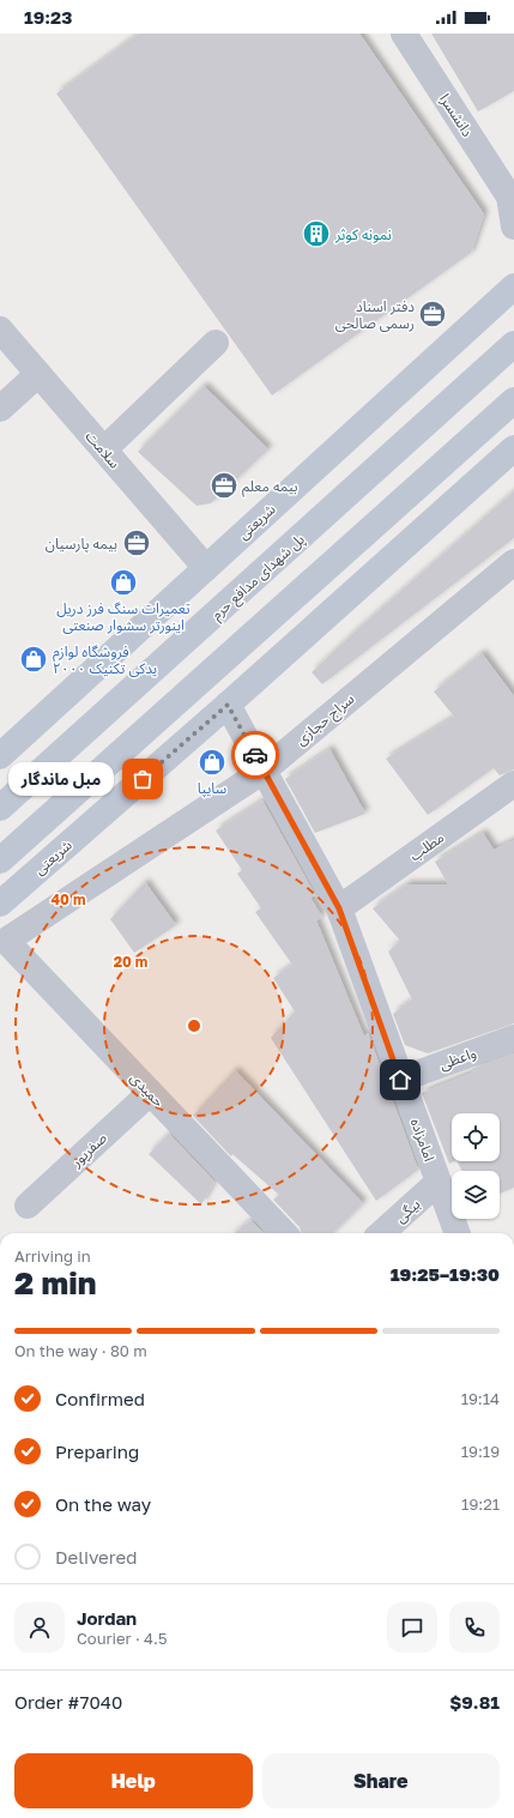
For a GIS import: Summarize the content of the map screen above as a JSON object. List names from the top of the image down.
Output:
{
  "streets": {
    "main road": ["شریعتی", "پل شهدای مدافع حرم"],
    "street": [
      "دانشسرا",
      "سلامت",
      "سراج حجازی",
      "مطلب",
      "واعظی",
      "حمیدی",
      "امامزاده",
      "صفرپور",
      "بیگی"
    ]
  },
  "crossings": [
    ["سلامت", "شریعتی"],
    ["شریعتی", "امامزاده"],
    ["سراج حجازی", "حمیدی"],
    ["سراج حجازی", "امامزاده"],
    ["مطلب", "امامزاده"],
    ["واعظی", "امامزاده"],
    ["حمیدی", "صفرپور"],
    ["امامزاده", "بیگی"]
  ],
  "places": {
    "building": ["نمونه کوثر"],
    "office": ["دفتر اسناد رسمی صالحی", "بیمه معلم", "بیمه پارسیان"],
    "shop": ["تعمیرات سنگ فرز دریل اینورتر سشوار صنعتی", "فروشگاه لوازم یدکی تکنیک ۲۰۰۰", "سایپا"],
    "other": ["مبل ماندگار"]
  },
  "page": {
    "status": "19:23",
    "bubble": "مبل ماندگار",
    "heading": ["2 min", "Arriving in", "19:25–19:30"],
    "panel": [
      "Jordan",
      "Courier · 4.5",
      "Order #7040",
      "$9.81"
    ],
    "bar": "On the way · 80 m",
    "list": [
      ["Confirmed", "19:14"],
      ["Preparing", "19:19"],
      ["On the way", "19:21"],
      "Delivered"
    ],
    "buttons": ["Help", "Share"]
  },
  "rings": ["40 m", "20 m"]
}
